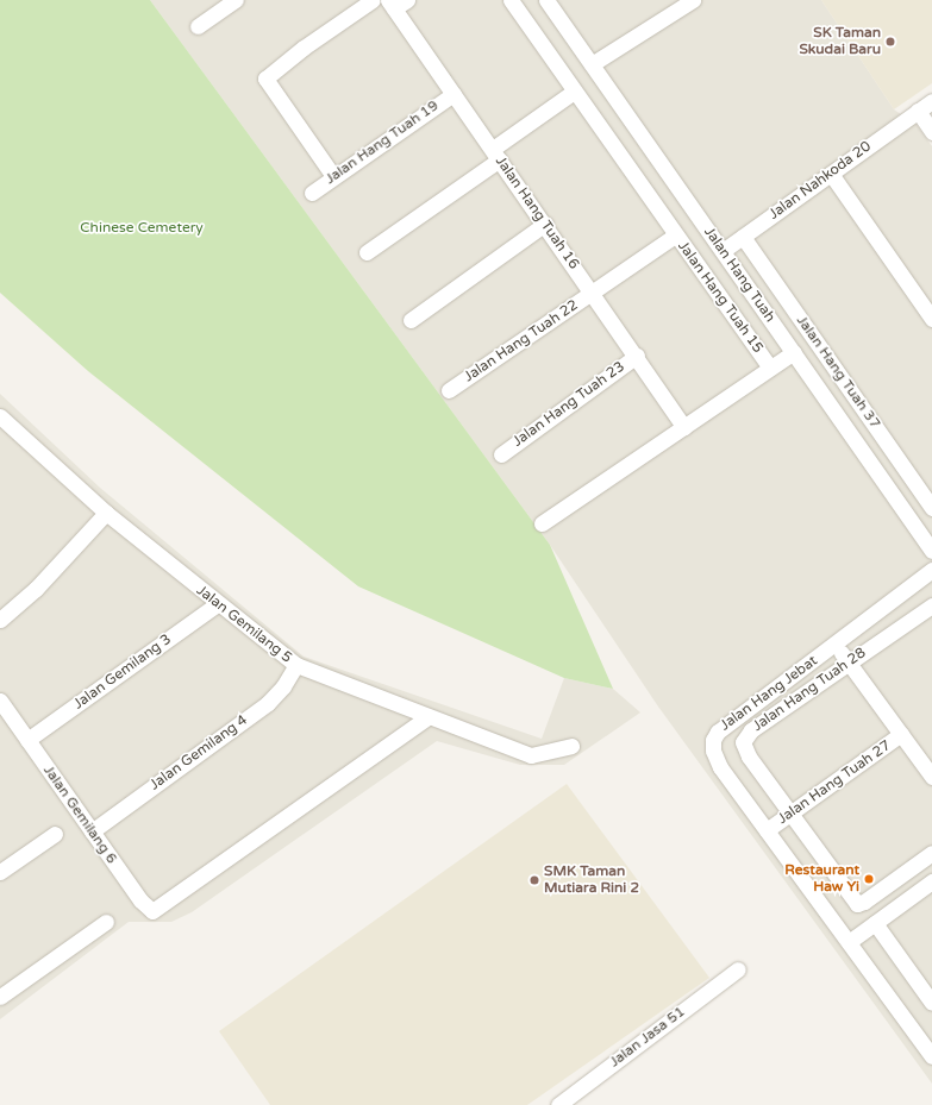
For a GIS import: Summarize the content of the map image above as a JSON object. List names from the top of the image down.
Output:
{
  "streets": {
    "street": [
      "Jalan Hang Tuah 19",
      "Jalan Nahkoda 20",
      "Jalan Hang Tuah 16",
      "Jalan Hang Tuah",
      "Jalan Hang Tuah 15",
      "Jalan Hang Tuah 22",
      "Jalan Hang Tuah 37",
      "Jalan Hang Tuah 23",
      "Jalan Gemilang 5",
      "Jalan Gemilang 3",
      "Jalan Hang Tuah 28",
      "Jalan Hang Jebat",
      "Jalan Gemilang 4",
      "Jalan Hang Tuah 27",
      "Jalan Gemilang 6",
      "Jalan Jasa 51"
    ]
  },
  "crossings": [
    ["Jalan Hang Tuah 19", "Jalan Hang Tuah 16"],
    ["Jalan Nahkoda 20", "Jalan Hang Tuah"],
    ["Jalan Nahkoda 20", "Jalan Hang Tuah 37"],
    ["Jalan Hang Tuah 16", "Jalan Hang Tuah 15"],
    ["Jalan Hang Tuah 16", "Jalan Hang Tuah 22"],
    ["Jalan Hang Tuah 16", "Jalan Hang Tuah 23"],
    ["Jalan Hang Tuah 15", "Jalan Hang Tuah 22"],
    ["Jalan Gemilang 5", "Jalan Gemilang 3"],
    ["Jalan Gemilang 5", "Jalan Gemilang 4"],
    ["Jalan Gemilang 5", "Jalan Gemilang 6"],
    ["Jalan Gemilang 3", "Jalan Gemilang 6"],
    ["Jalan Hang Tuah 28", "Jalan Hang Tuah 27"],
    ["Jalan Hang Jebat", "Jalan Hang Tuah 27"],
    ["Jalan Gemilang 4", "Jalan Gemilang 6"]
  ],
  "parks": ["Chinese Cemetery"],
  "places": ["SK Taman Skudai Baru", "Restaurant Haw Yi", "SMK Taman Mutiara Rini 2"]
}
